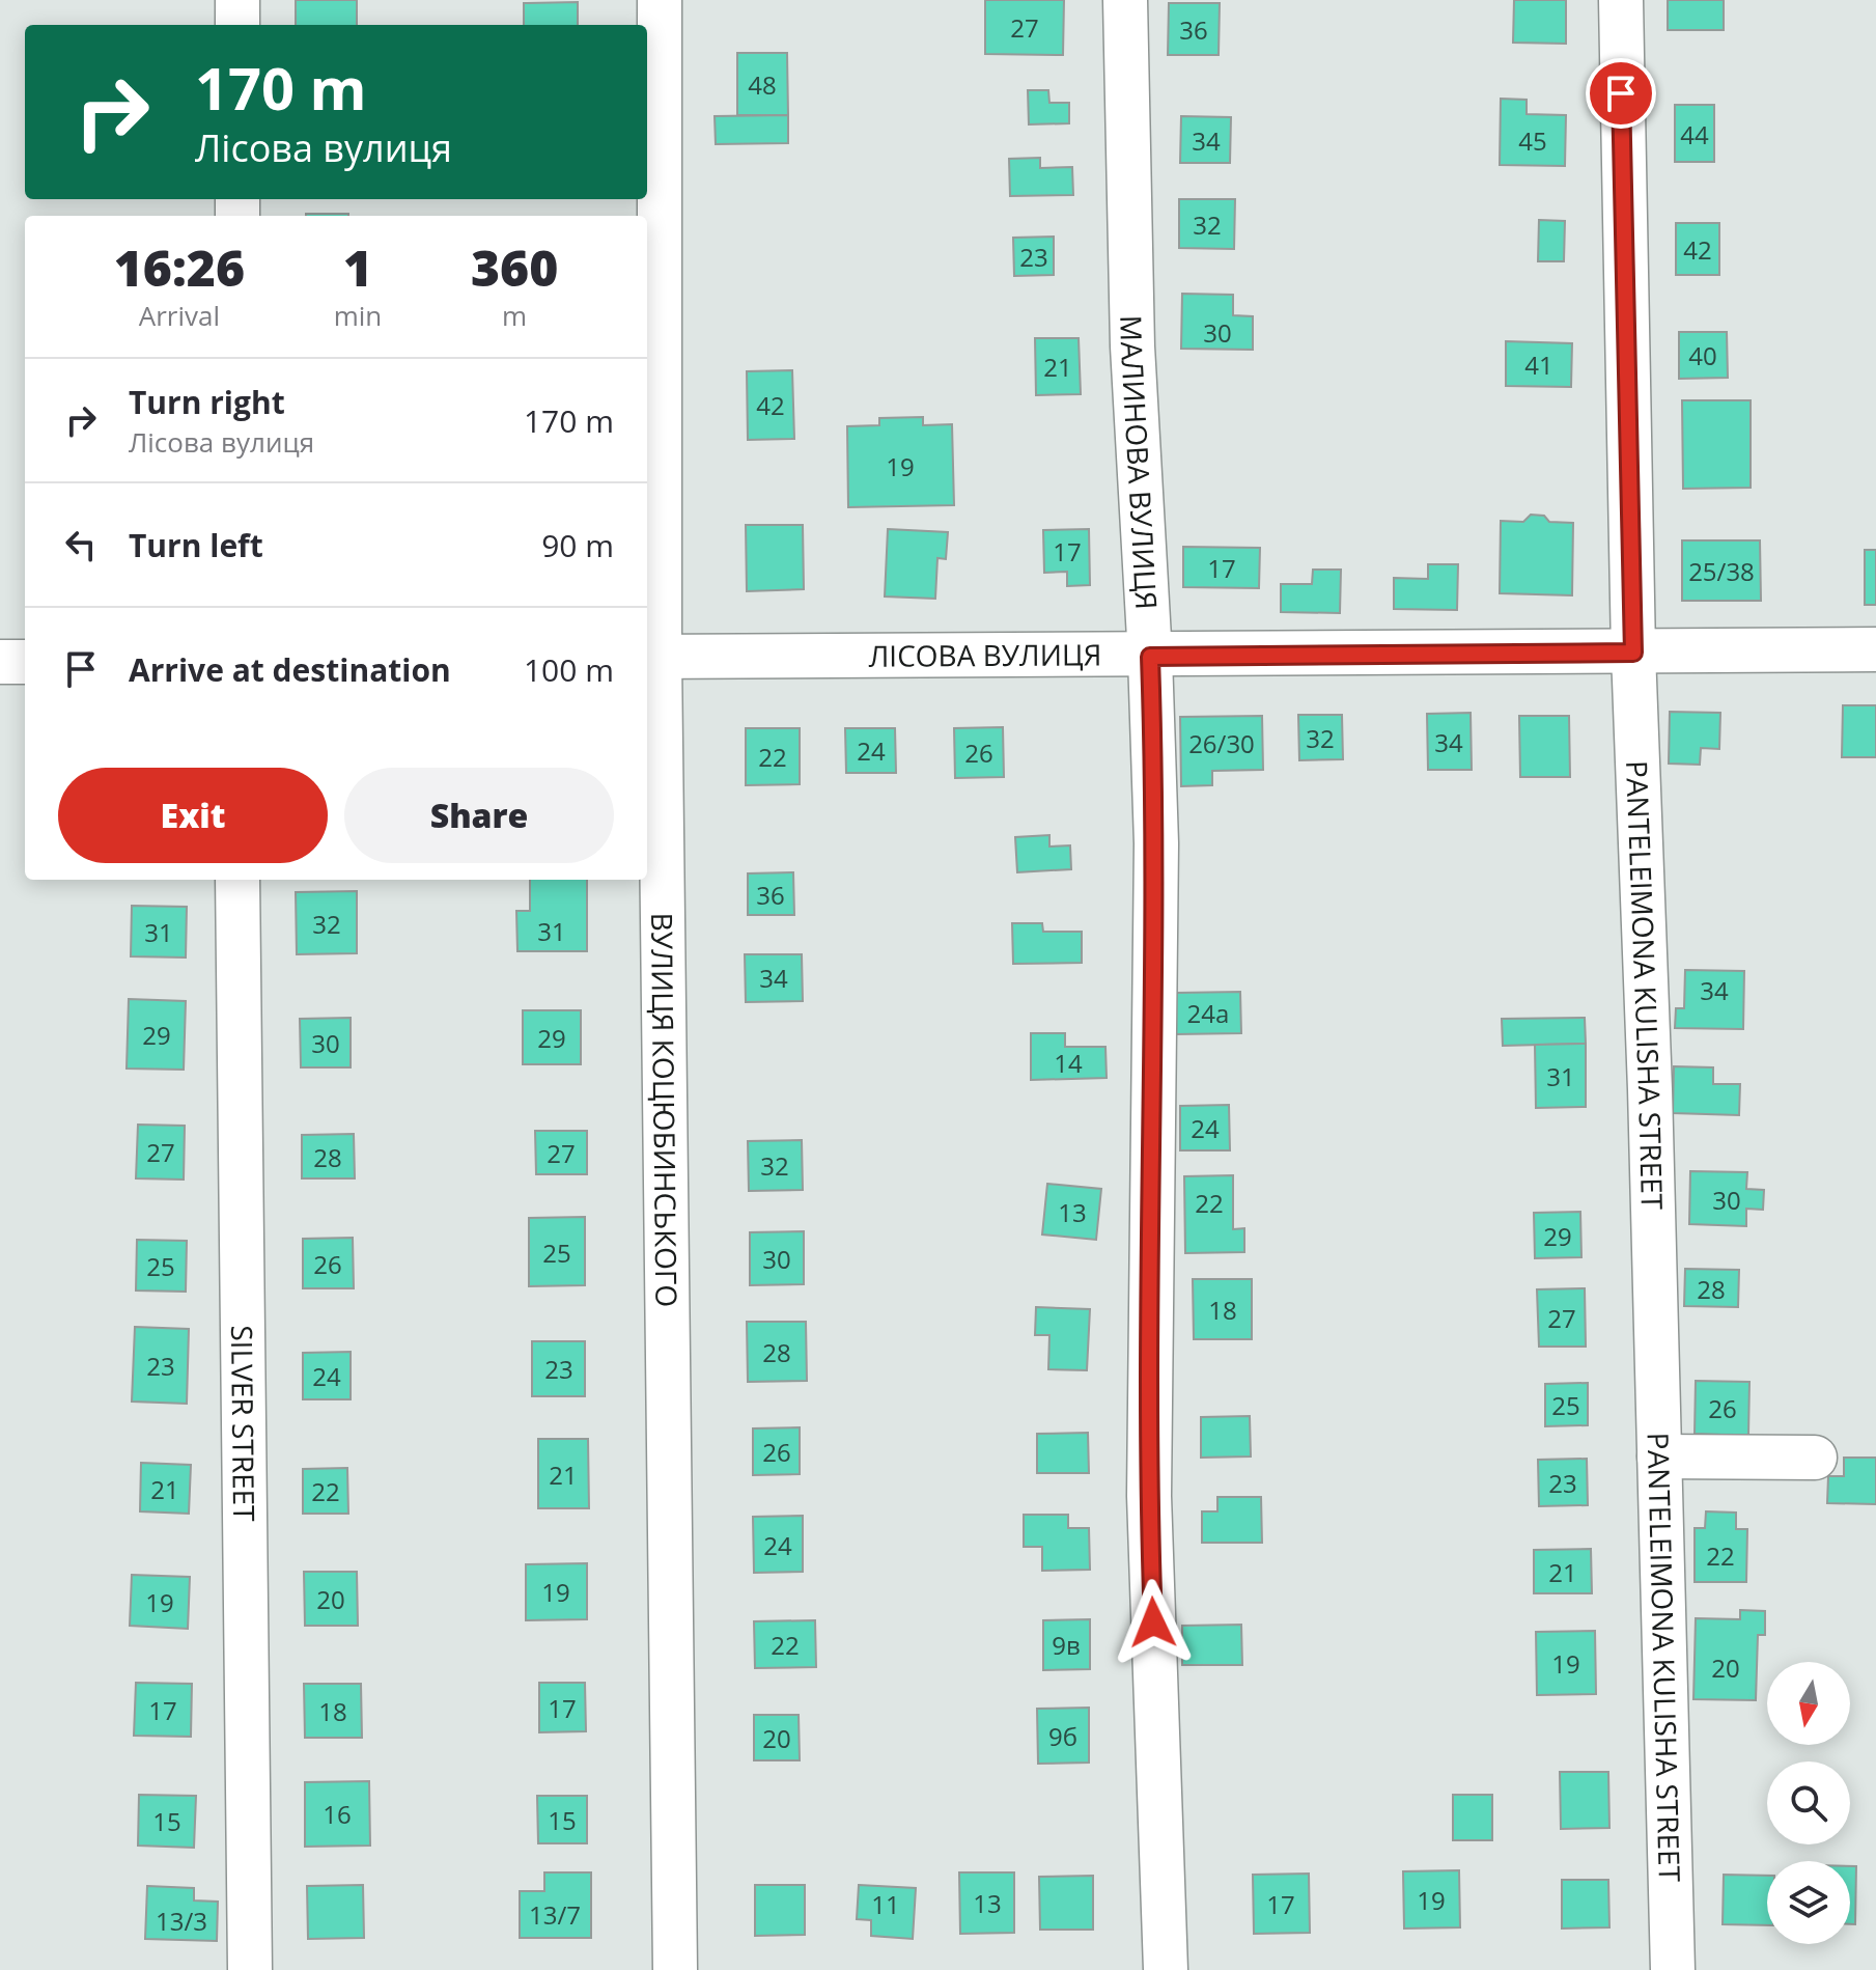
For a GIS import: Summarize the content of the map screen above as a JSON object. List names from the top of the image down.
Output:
{
  "streets": {
    "street": [
      "МАЛИНОВА ВУЛИЦЯ",
      "ЛІСОВА ВУЛИЦЯ",
      "PANTELEIMONA KULISHA STREET",
      "ВУЛИЦЯ КОЦЮБИНСЬКОГО",
      "SILVER STREET"
    ]
  },
  "crossings": [
    ["МАЛИНОВА ВУЛИЦЯ", "ЛІСОВА ВУЛИЦЯ"],
    ["ЛІСОВА ВУЛИЦЯ", "PANTELEIMONA KULISHA STREET"],
    ["ЛІСОВА ВУЛИЦЯ", "ВУЛИЦЯ КОЦЮБИНСЬКОГО"]
  ],
  "house_numbers": [
    "27",
    "36",
    "48",
    "44",
    "34",
    "45",
    "32",
    "42",
    "23",
    "30",
    "40",
    "41",
    "21",
    "42",
    "19",
    "17",
    "17",
    "25/38",
    "32",
    "34",
    "26/30",
    "24",
    "26",
    "22",
    "36",
    "32",
    "31",
    "31",
    "34",
    "34",
    "24а",
    "29",
    "29",
    "30",
    "14",
    "31",
    "24",
    "27",
    "27",
    "28",
    "32",
    "30",
    "22",
    "13",
    "29",
    "25",
    "30",
    "26",
    "25",
    "28",
    "18",
    "27",
    "28",
    "23",
    "23",
    "24",
    "25",
    "26",
    "26",
    "21",
    "23",
    "21",
    "22",
    "24",
    "22",
    "21",
    "19",
    "20",
    "19",
    "22",
    "9в",
    "19",
    "20",
    "17",
    "17",
    "18",
    "9б",
    "20",
    "16",
    "15",
    "15",
    "19",
    "13",
    "11",
    "17",
    "13/7",
    "13/3"
  ],
  "north": "bottom",
  "page": {
    "turn": ["170 m", "Лісова вулиця"],
    "eta": [
      "16:26",
      "Arrival",
      "1",
      "min",
      "360",
      "m"
    ],
    "list": [
      {
        "name": "Turn right",
        "note": "Лісова вулиця",
        "value": "170 m"
      },
      {
        "name": "Turn left",
        "value": "90 m"
      },
      {
        "name": "Arrive at destination",
        "value": "100 m"
      }
    ],
    "buttons": ["Exit", "Share"]
  }
}
